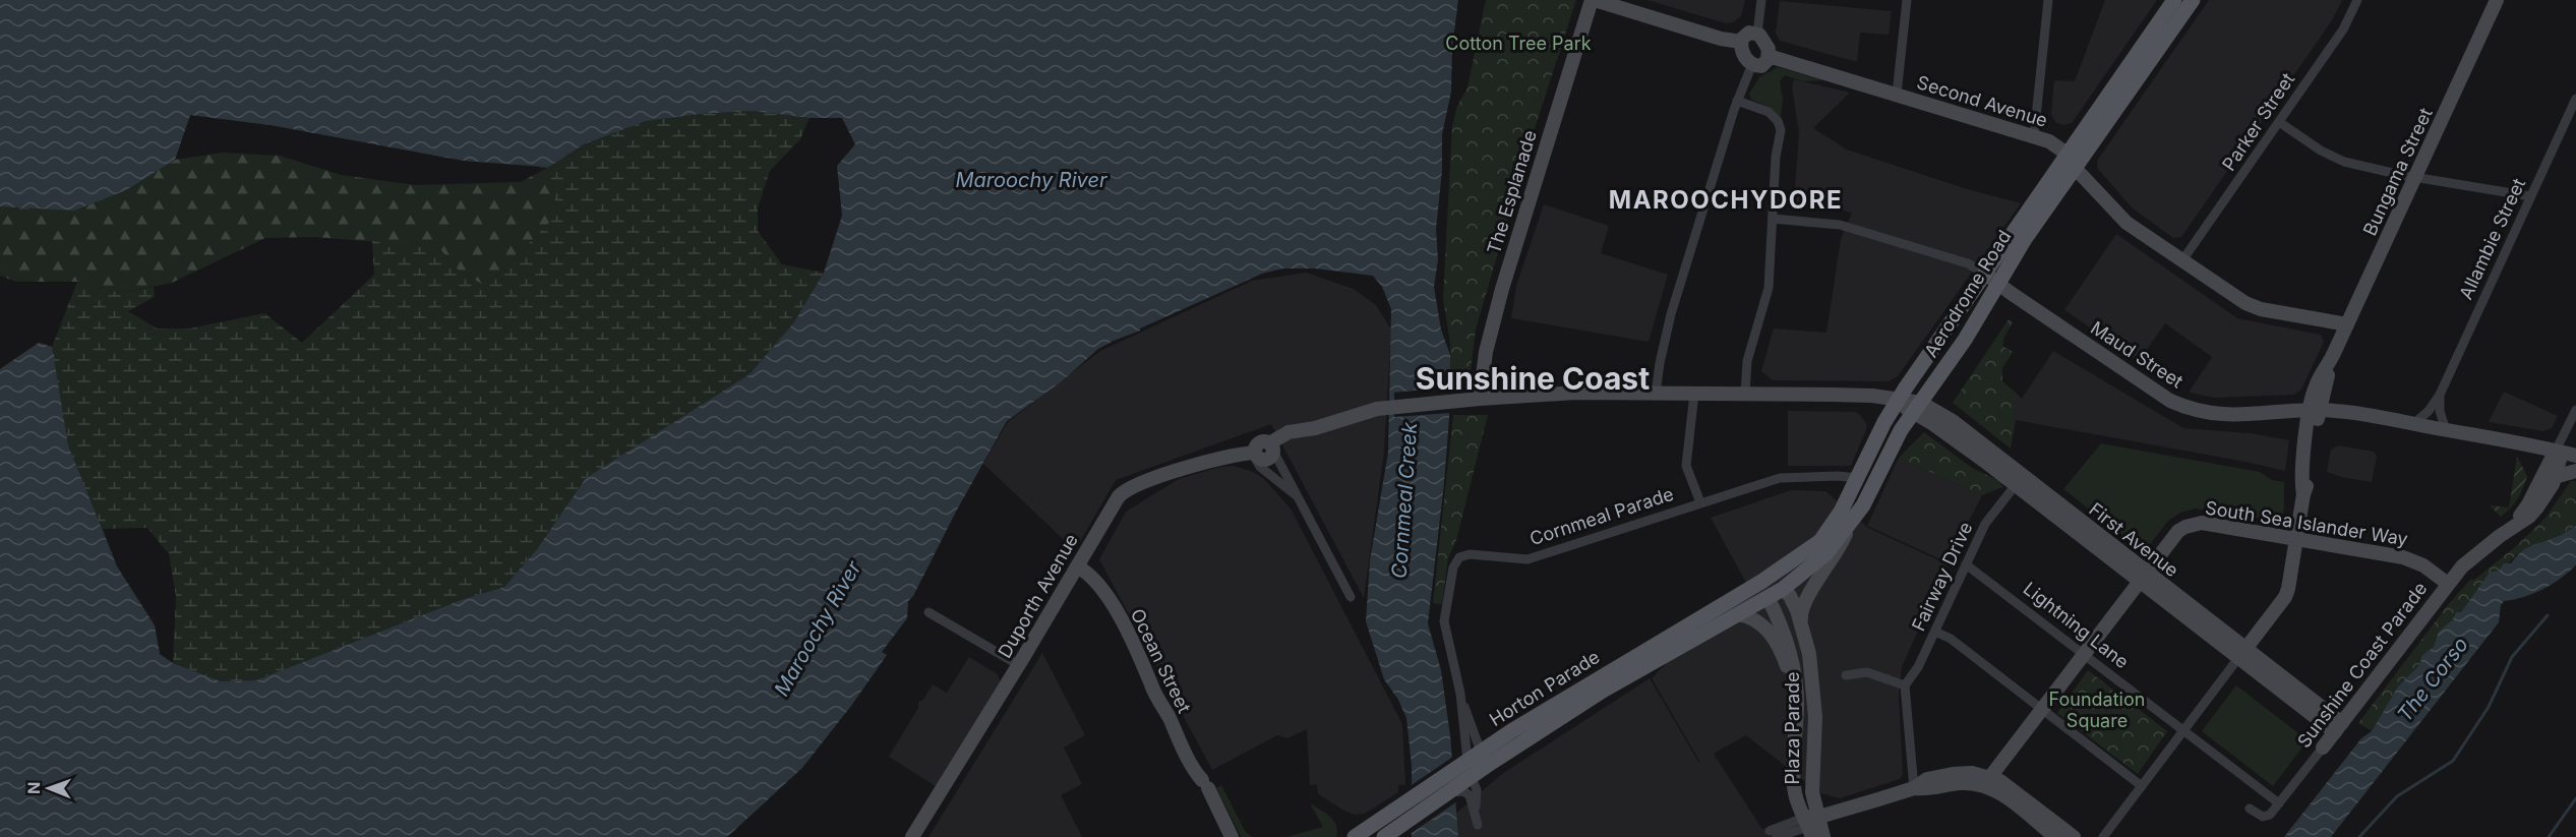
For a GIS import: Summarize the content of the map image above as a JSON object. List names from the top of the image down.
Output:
{
  "streets": {
    "main road": ["Aerodrome Road", "Horton Parade"],
    "street": [
      "Second Avenue",
      "Parker Street",
      "Bungama Street",
      "The Esplanade",
      "Allambie Street",
      "Maud Street",
      "Cornmeal Parade",
      "South Sea Islander Way",
      "First Avenue",
      "Fairway Drive",
      "Duporth Avenue",
      "Lightning Lane",
      "Ocean Street",
      "Sunshine Coast Parade",
      "Plaza Parade"
    ]
  },
  "crossings": [
    ["Second Avenue", "Aerodrome Road"],
    ["Bungama Street", "Maud Street"],
    ["Bungama Street", "South Sea Islander Way"],
    ["Bungama Street", "First Avenue"],
    ["The Esplanade", "First Avenue"],
    ["Allambie Street", "Maud Street"],
    ["Aerodrome Road", "Maud Street"],
    ["Aerodrome Road", "Cornmeal Parade"],
    ["Aerodrome Road", "First Avenue"],
    ["Aerodrome Road", "Horton Parade"],
    ["Aerodrome Road", "Plaza Parade"],
    ["Maud Street", "Sunshine Coast Parade"],
    ["Cornmeal Parade", "Horton Parade"],
    ["South Sea Islander Way", "First Avenue"],
    ["South Sea Islander Way", "Lightning Lane"],
    ["South Sea Islander Way", "Sunshine Coast Parade"],
    ["First Avenue", "Fairway Drive"],
    ["First Avenue", "Sunshine Coast Parade"],
    ["Fairway Drive", "Lightning Lane"],
    ["Duporth Avenue", "Ocean Street"],
    ["Lightning Lane", "Sunshine Coast Parade"],
    ["Horton Parade", "Plaza Parade"]
  ],
  "districts": ["MAROOCHYDORE", "Sunshine Coast"],
  "water": ["Maroochy River", "Cornmeal Creek", "The Corso"],
  "parks": ["Cotton Tree Park", "Foundation Square"],
  "north": "left"
}
